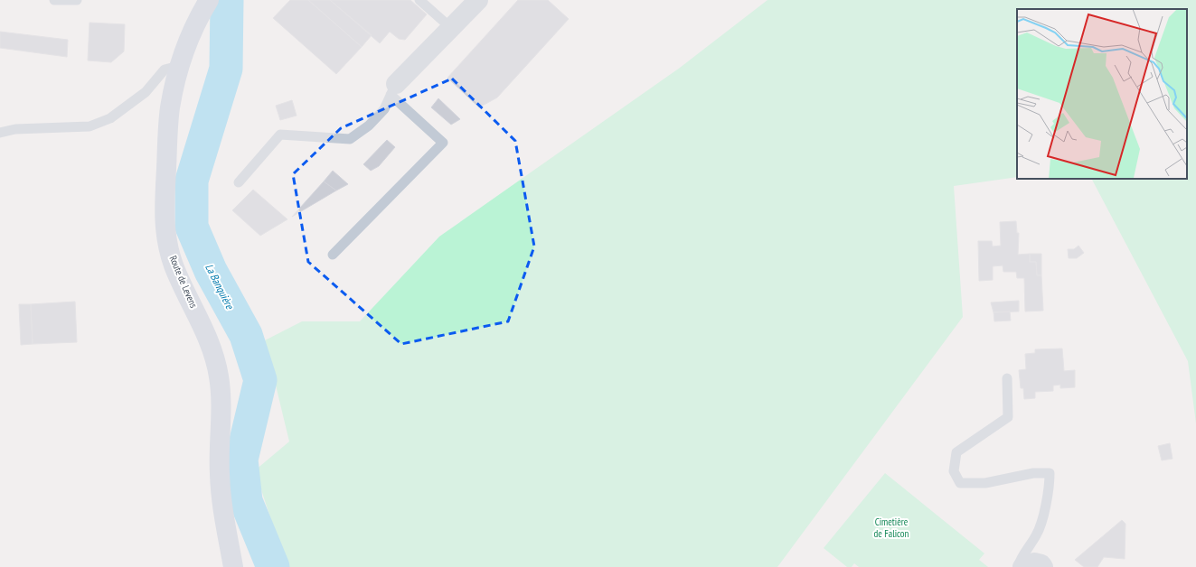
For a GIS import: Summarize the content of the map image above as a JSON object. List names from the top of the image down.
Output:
{
  "streets": {
    "street": ["Route de Levens"]
  },
  "water": ["La Banquière"],
  "parks": ["Cimetière de Falicon"]
}
